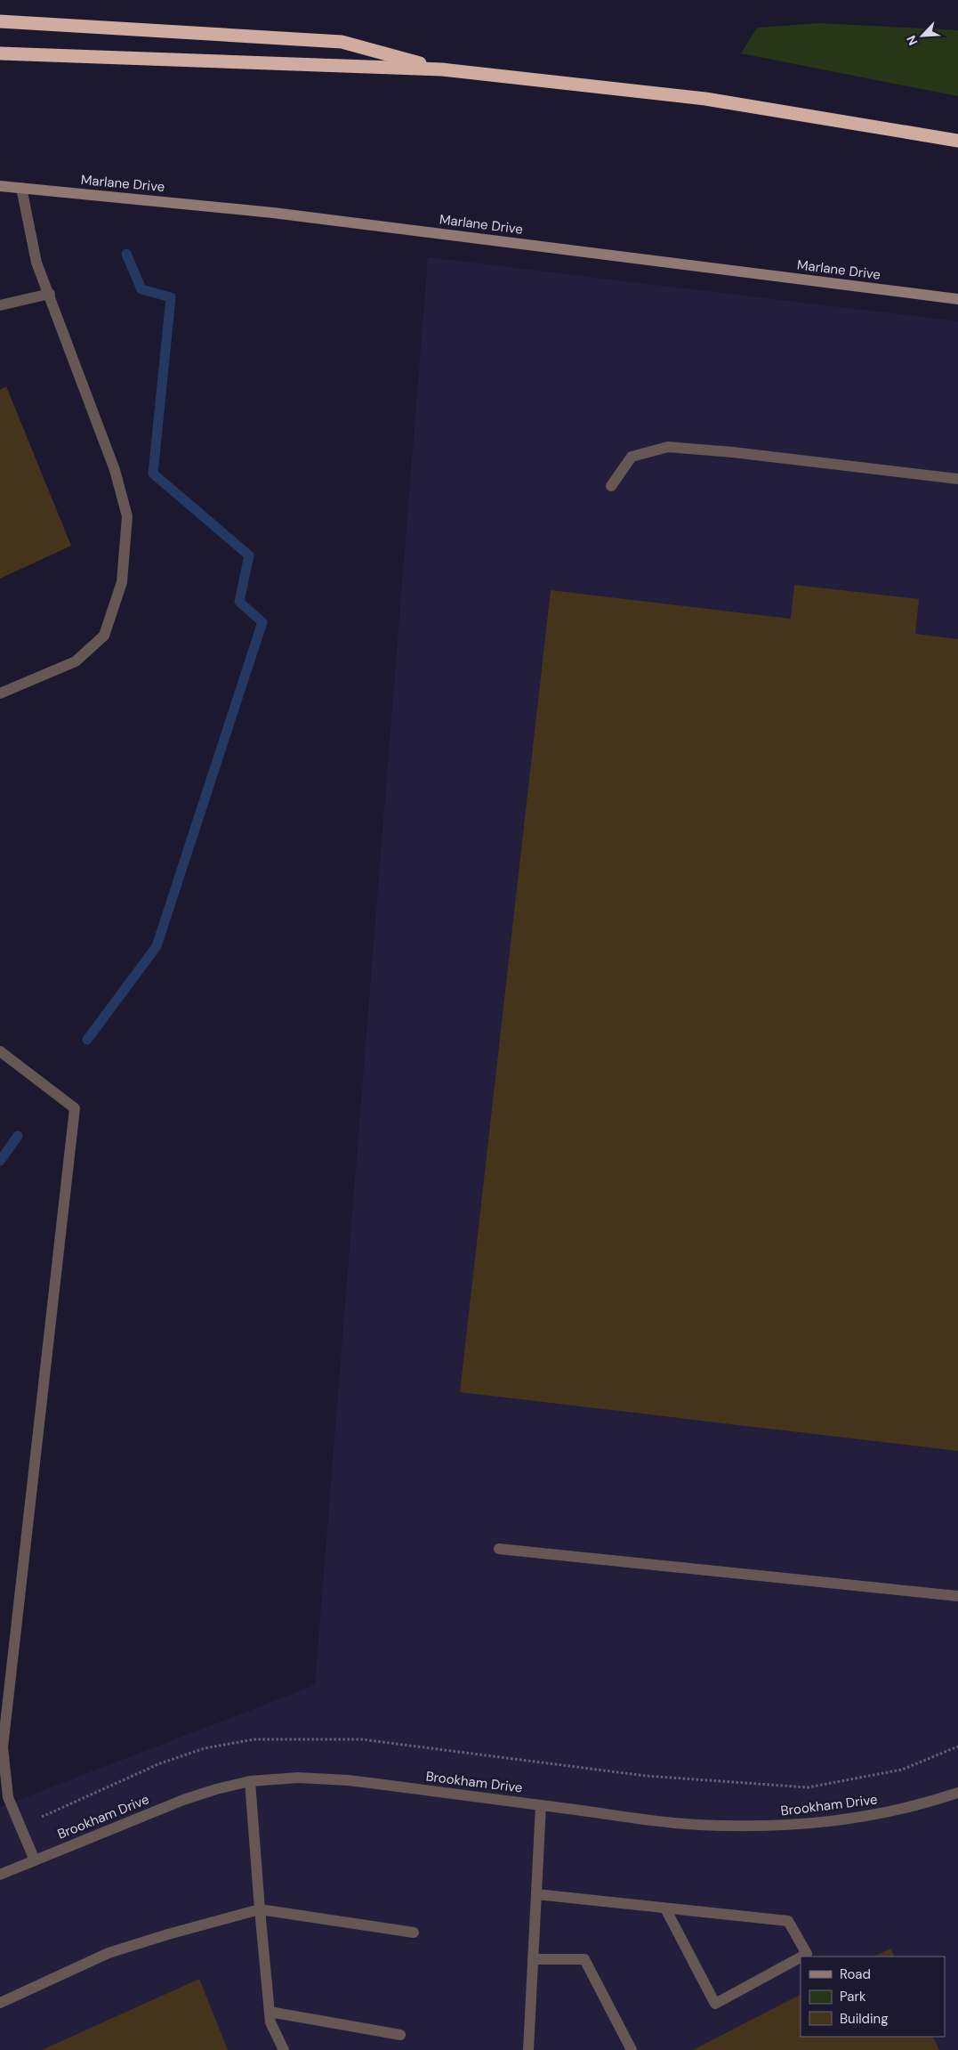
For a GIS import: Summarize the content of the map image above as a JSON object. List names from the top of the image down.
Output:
{
  "streets": {
    "street": ["Marlane Drive", "Brookham Drive"]
  },
  "legend": ["Road", "Park", "Building"],
  "north": "bottom left"
}
